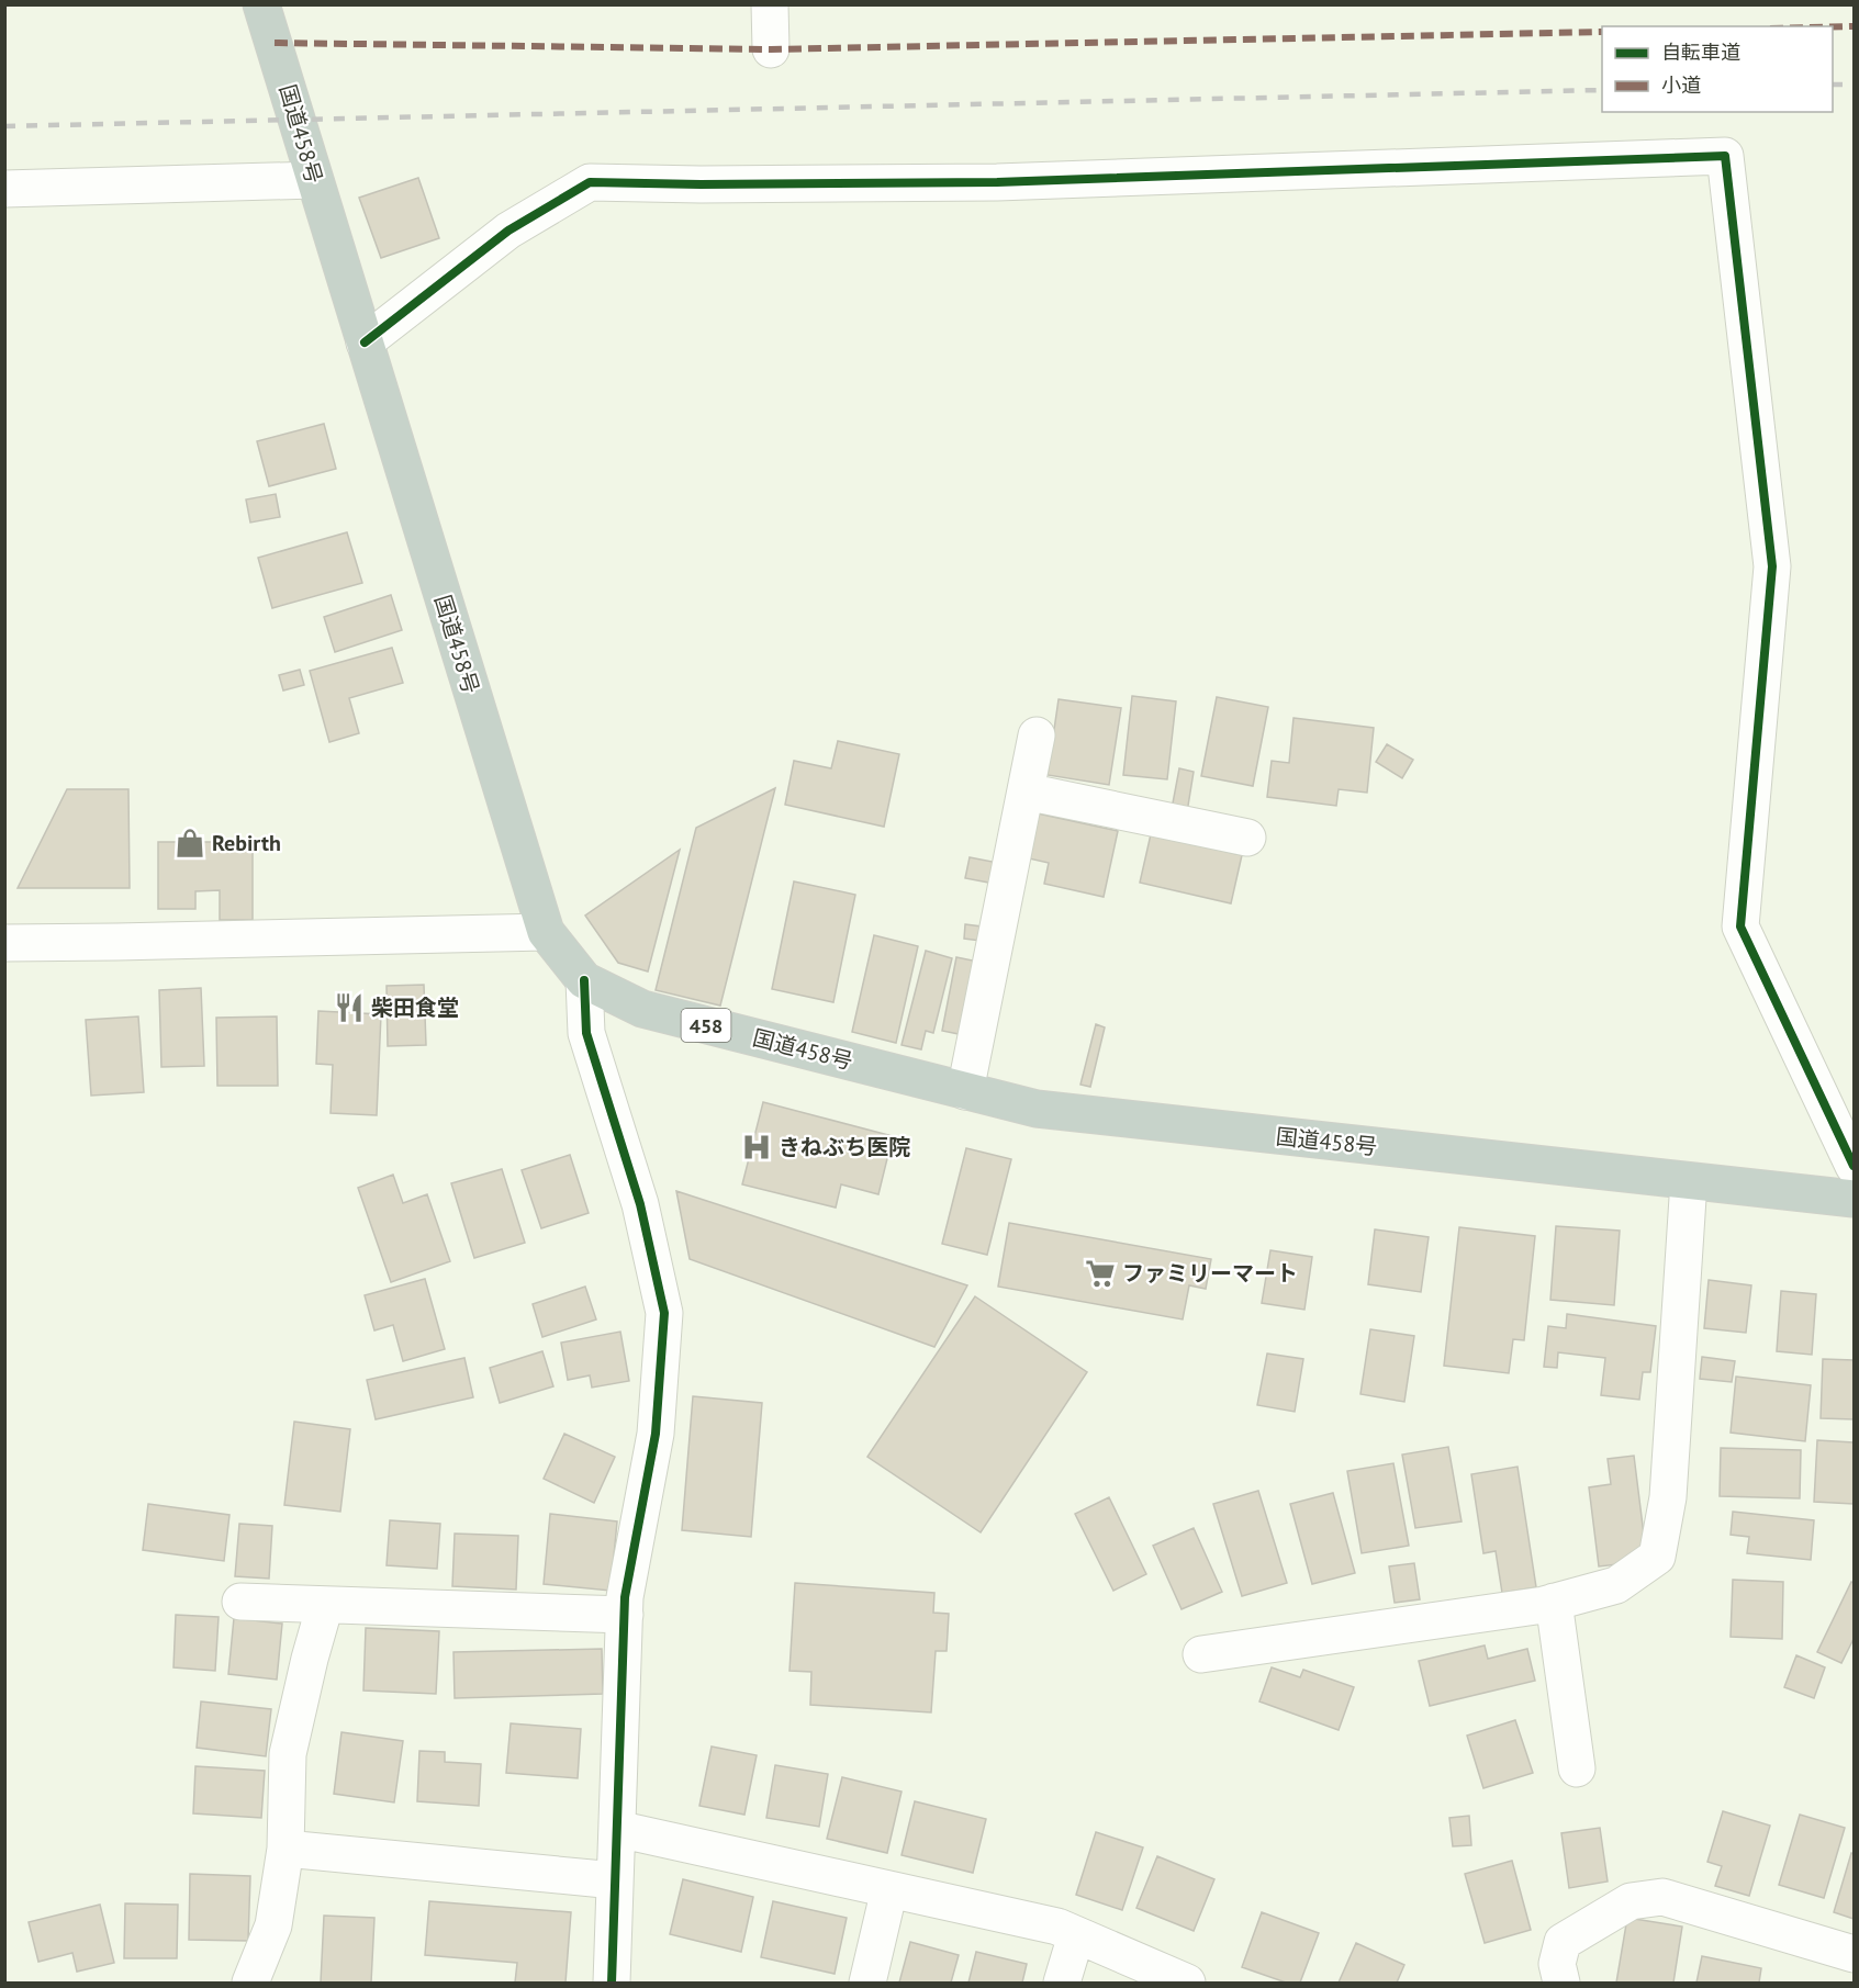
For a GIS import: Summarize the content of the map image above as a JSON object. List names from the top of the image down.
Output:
{
  "streets": {
    "highway": ["国道458号", "458"]
  },
  "places": {
    "shop": ["Rebirth"],
    "restaurant": ["柴田食堂"],
    "hospital": ["きねぶち医院"],
    "supermarket": ["ファミリーマート"]
  },
  "legend": ["自転車道", "小道"]
}
